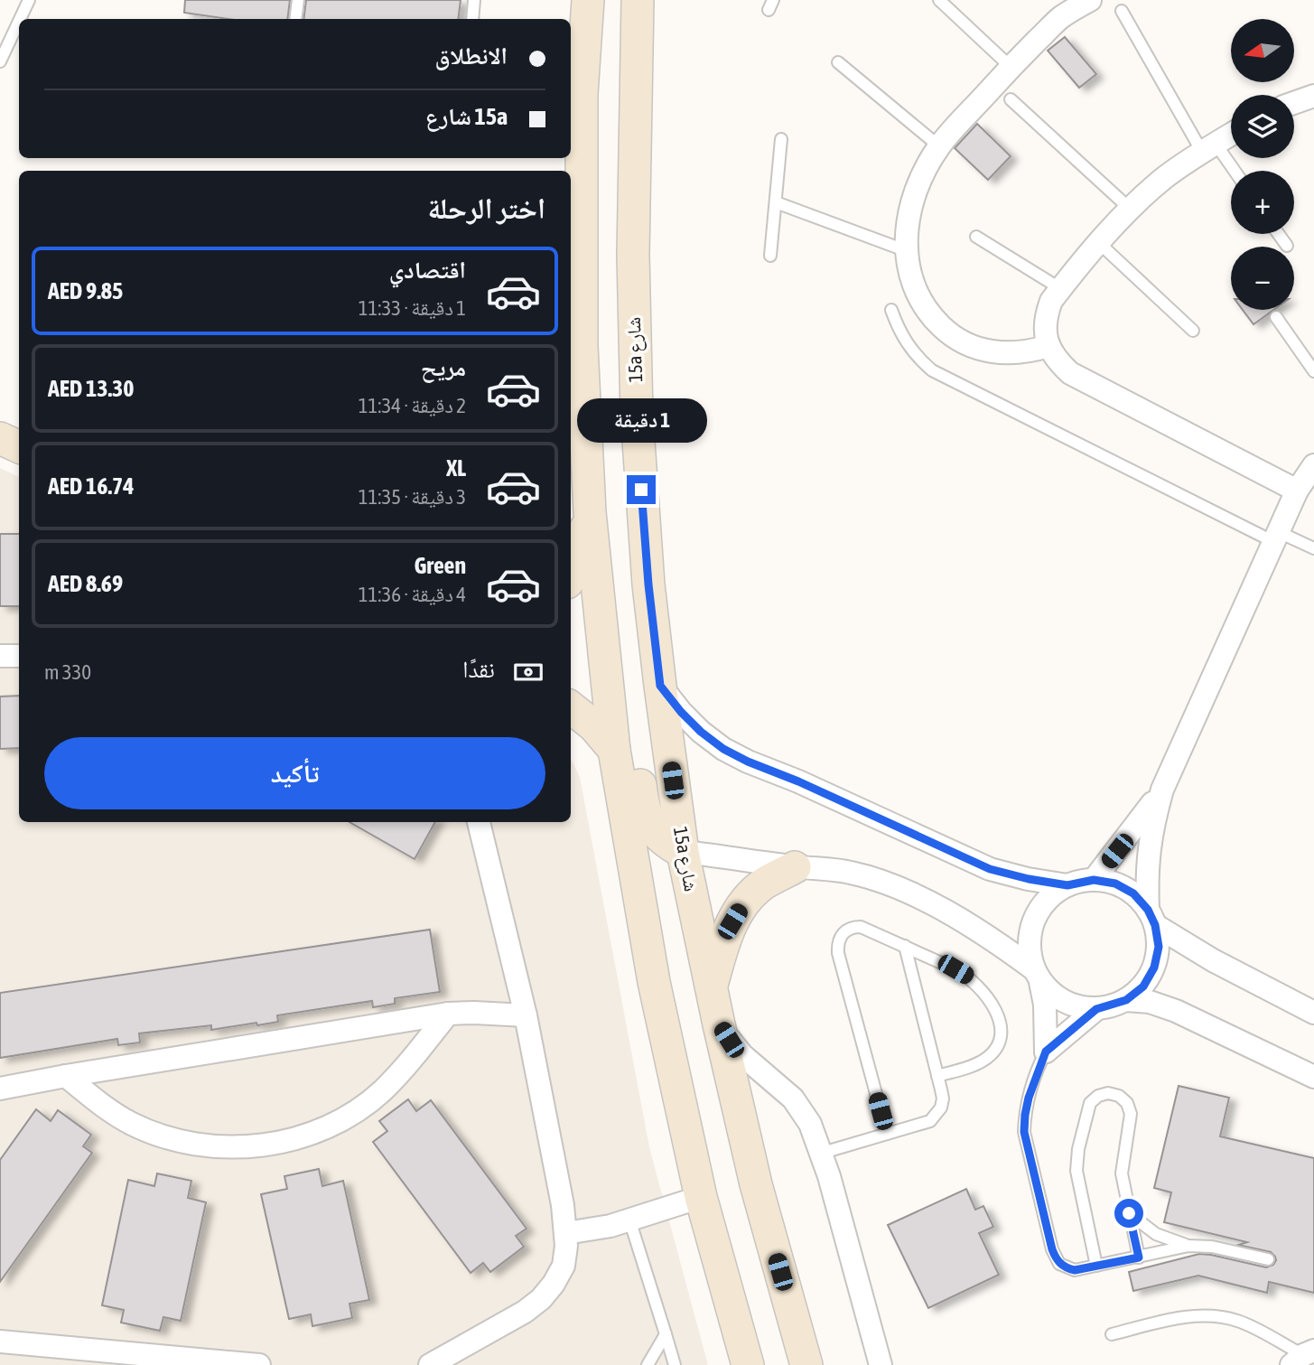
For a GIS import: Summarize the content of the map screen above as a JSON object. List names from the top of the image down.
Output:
{
  "streets": {
    "main road": ["15a شارع"]
  },
  "north": "left",
  "page": {
    "map_buttons": ["+", "−"],
    "banner": ["الانطلاق", "15a شارع"],
    "heading": "اختر الرحلة",
    "list": [
      {
        "name": "اقتصادي",
        "note": "1 دقيقة · 11:33",
        "value": "AED 9.85"
      },
      {
        "name": "مريح",
        "note": "2 دقيقة · 11:34",
        "value": "AED 13.30"
      },
      {
        "name": "XL",
        "note": "3 دقيقة · 11:35",
        "value": "AED 16.74"
      },
      {
        "name": "Green",
        "note": "4 دقيقة · 11:36",
        "value": "AED 8.69"
      }
    ],
    "bubble": "1 دقيقة",
    "pay": ["نقدًا", "330 m"],
    "buttons": "تأكيد"
  }
}
